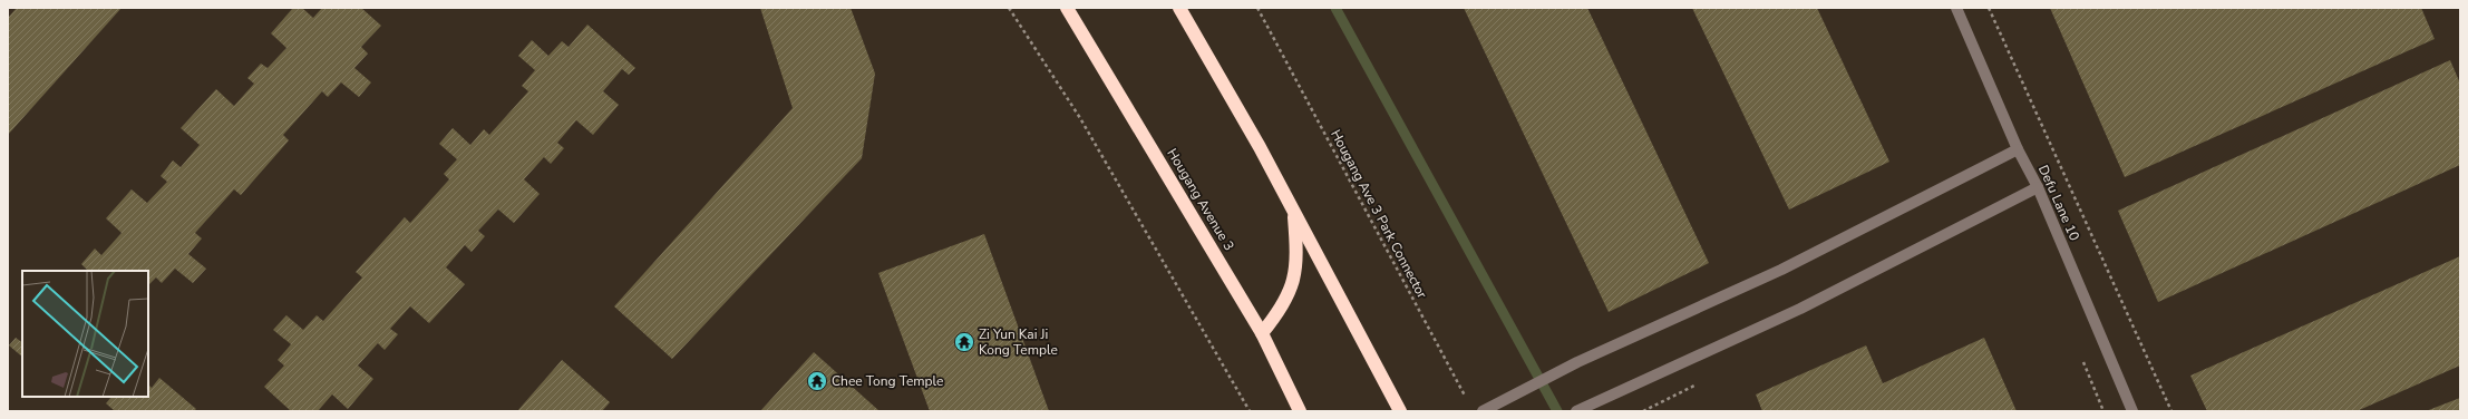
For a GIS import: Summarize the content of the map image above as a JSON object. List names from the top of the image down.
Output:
{
  "streets": {
    "highway": ["Hougang Avenue 3"],
    "lane": ["Defu Lane 10"],
    "path": ["Hougang Ave 3 Park Connector"]
  },
  "places": {
    "temple": ["Zi Yun Kai Ji Kong Temple", "Chee Tong Temple"]
  }
}
